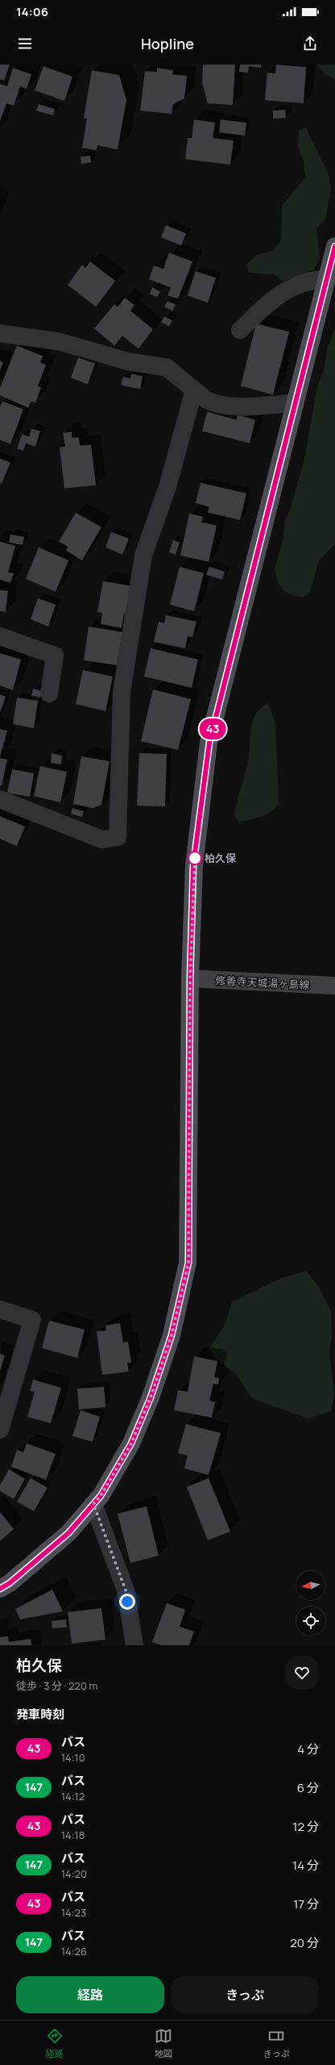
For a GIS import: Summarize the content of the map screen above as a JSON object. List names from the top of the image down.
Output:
{
  "streets": {
    "main road": ["修善寺天城湯ヶ島線"]
  },
  "places": ["柏久保"],
  "lines": ["bus line 43"],
  "north": "left",
  "page": {
    "status": "14:06",
    "header": "Hopline",
    "on_map": "43",
    "heading": [
      ["柏久保", "徒歩 · 3 分 · 220 m"],
      "発車時刻"
    ],
    "list": [
      {
        "mark": "43",
        "name": "バス",
        "note": "14:10",
        "value": "4 分"
      },
      {
        "mark": "147",
        "name": "バス",
        "note": "14:12",
        "value": "6 分"
      },
      {
        "mark": "43",
        "name": "バス",
        "note": "14:18",
        "value": "12 分"
      },
      {
        "mark": "147",
        "name": "バス",
        "note": "14:20",
        "value": "14 分"
      },
      {
        "mark": "43",
        "name": "バス",
        "note": "14:23",
        "value": "17 分"
      },
      {
        "mark": "147",
        "name": "バス",
        "note": "14:26",
        "value": "20 分"
      }
    ],
    "buttons": ["経路", "きっぷ"],
    "tabs": ["経路", "地図", "きっぷ"]
  }
}
